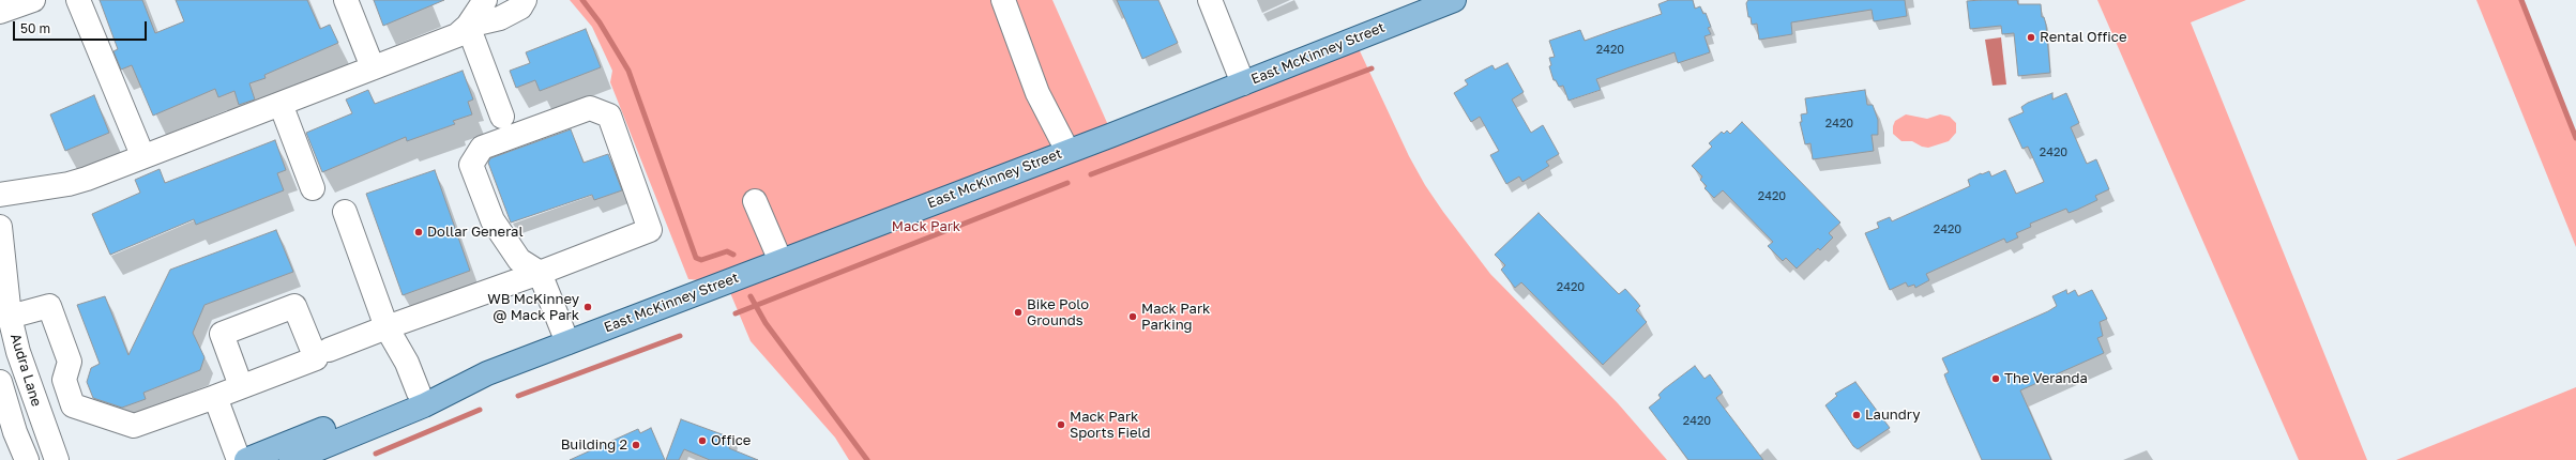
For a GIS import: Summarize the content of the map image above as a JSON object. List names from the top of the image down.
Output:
{
  "streets": {
    "main road": ["East McKinney Street"],
    "street": ["Audra Lane"]
  },
  "parks": ["Mack Park"],
  "places": [
    "Rental Office",
    "Dollar General",
    "WB McKinney @ Mack Park",
    "Bike Polo Grounds",
    "Mack Park Parking",
    "The Veranda",
    "Laundry",
    "Mack Park Sports Field",
    "Office",
    "Building 2"
  ],
  "house_numbers": [
    "2420",
    "2420",
    "2420",
    "2420",
    "2420",
    "2420",
    "2420"
  ],
  "scale_bar": "50 m"
}
